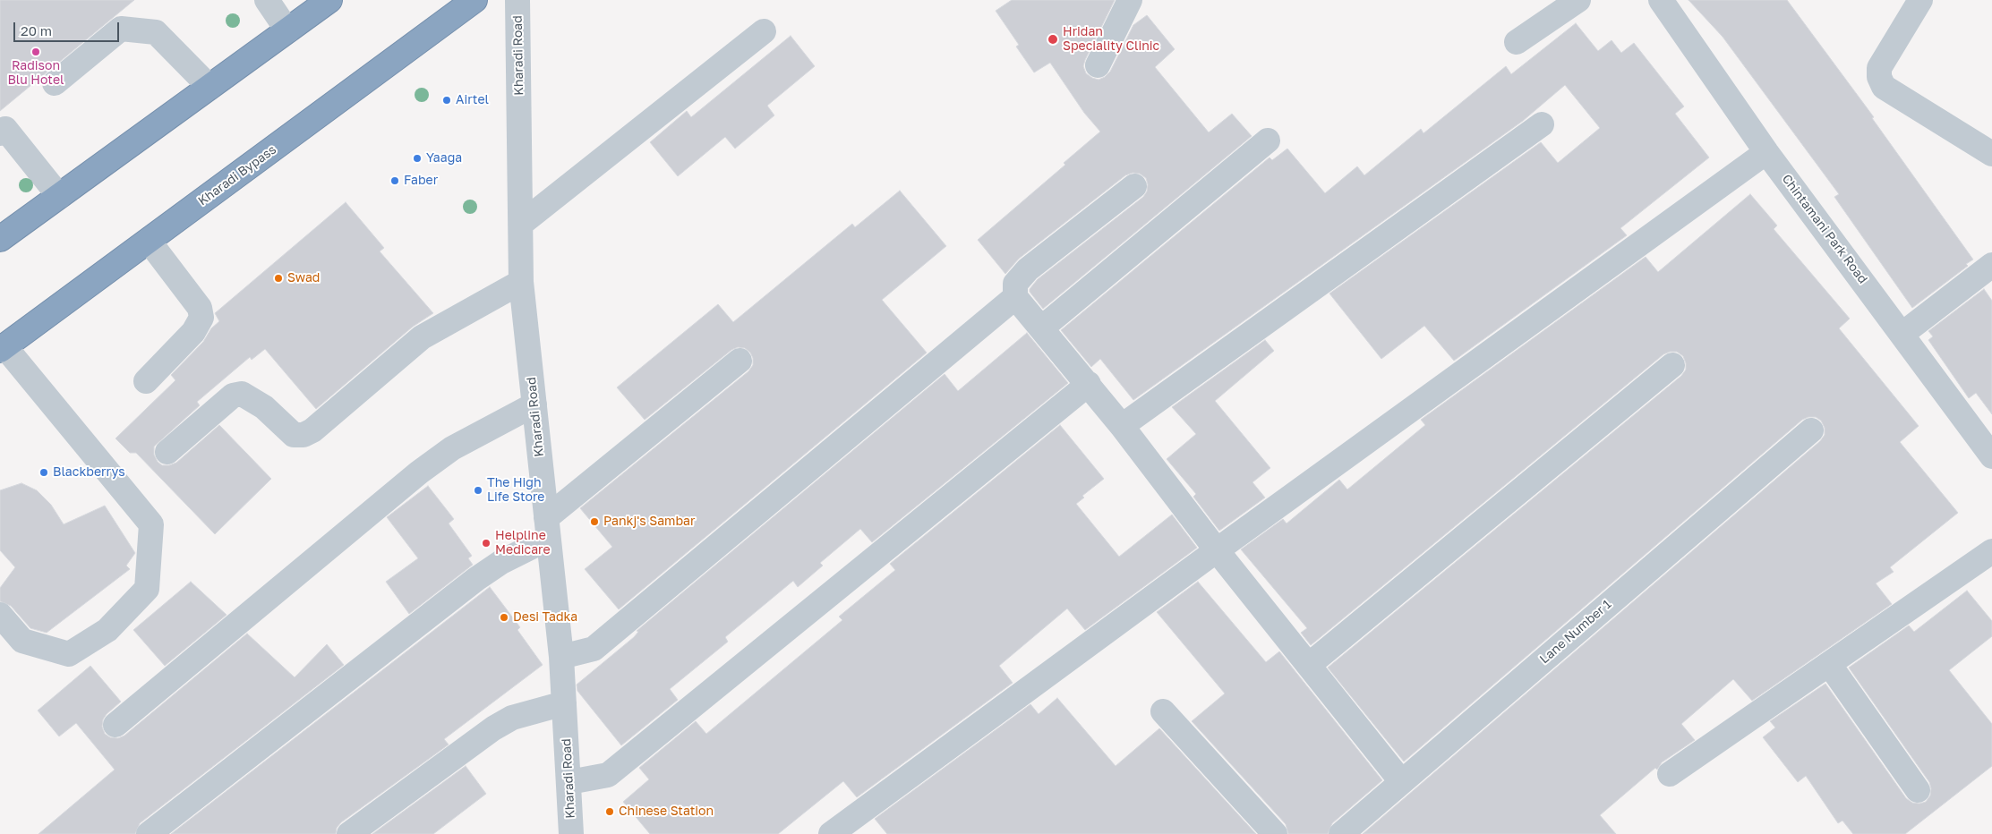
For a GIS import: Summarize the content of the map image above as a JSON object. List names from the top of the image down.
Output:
{
  "streets": {
    "highway": ["Kharadi Bypass"],
    "street": ["Kharadi Road", "Chintamani Park Road", "Lane Number 1"]
  },
  "places": [
    "Hridan Speciality Clinic",
    "Radison Blu Hotel",
    "Airtel",
    "Yaaga",
    "Faber",
    "Swad",
    "Blackberrys",
    "The High Life Store",
    "Pankj's Sambar",
    "Helpline Medicare",
    "Desi Tadka",
    "Chinese Station"
  ],
  "scale_bar": "20 m"
}
